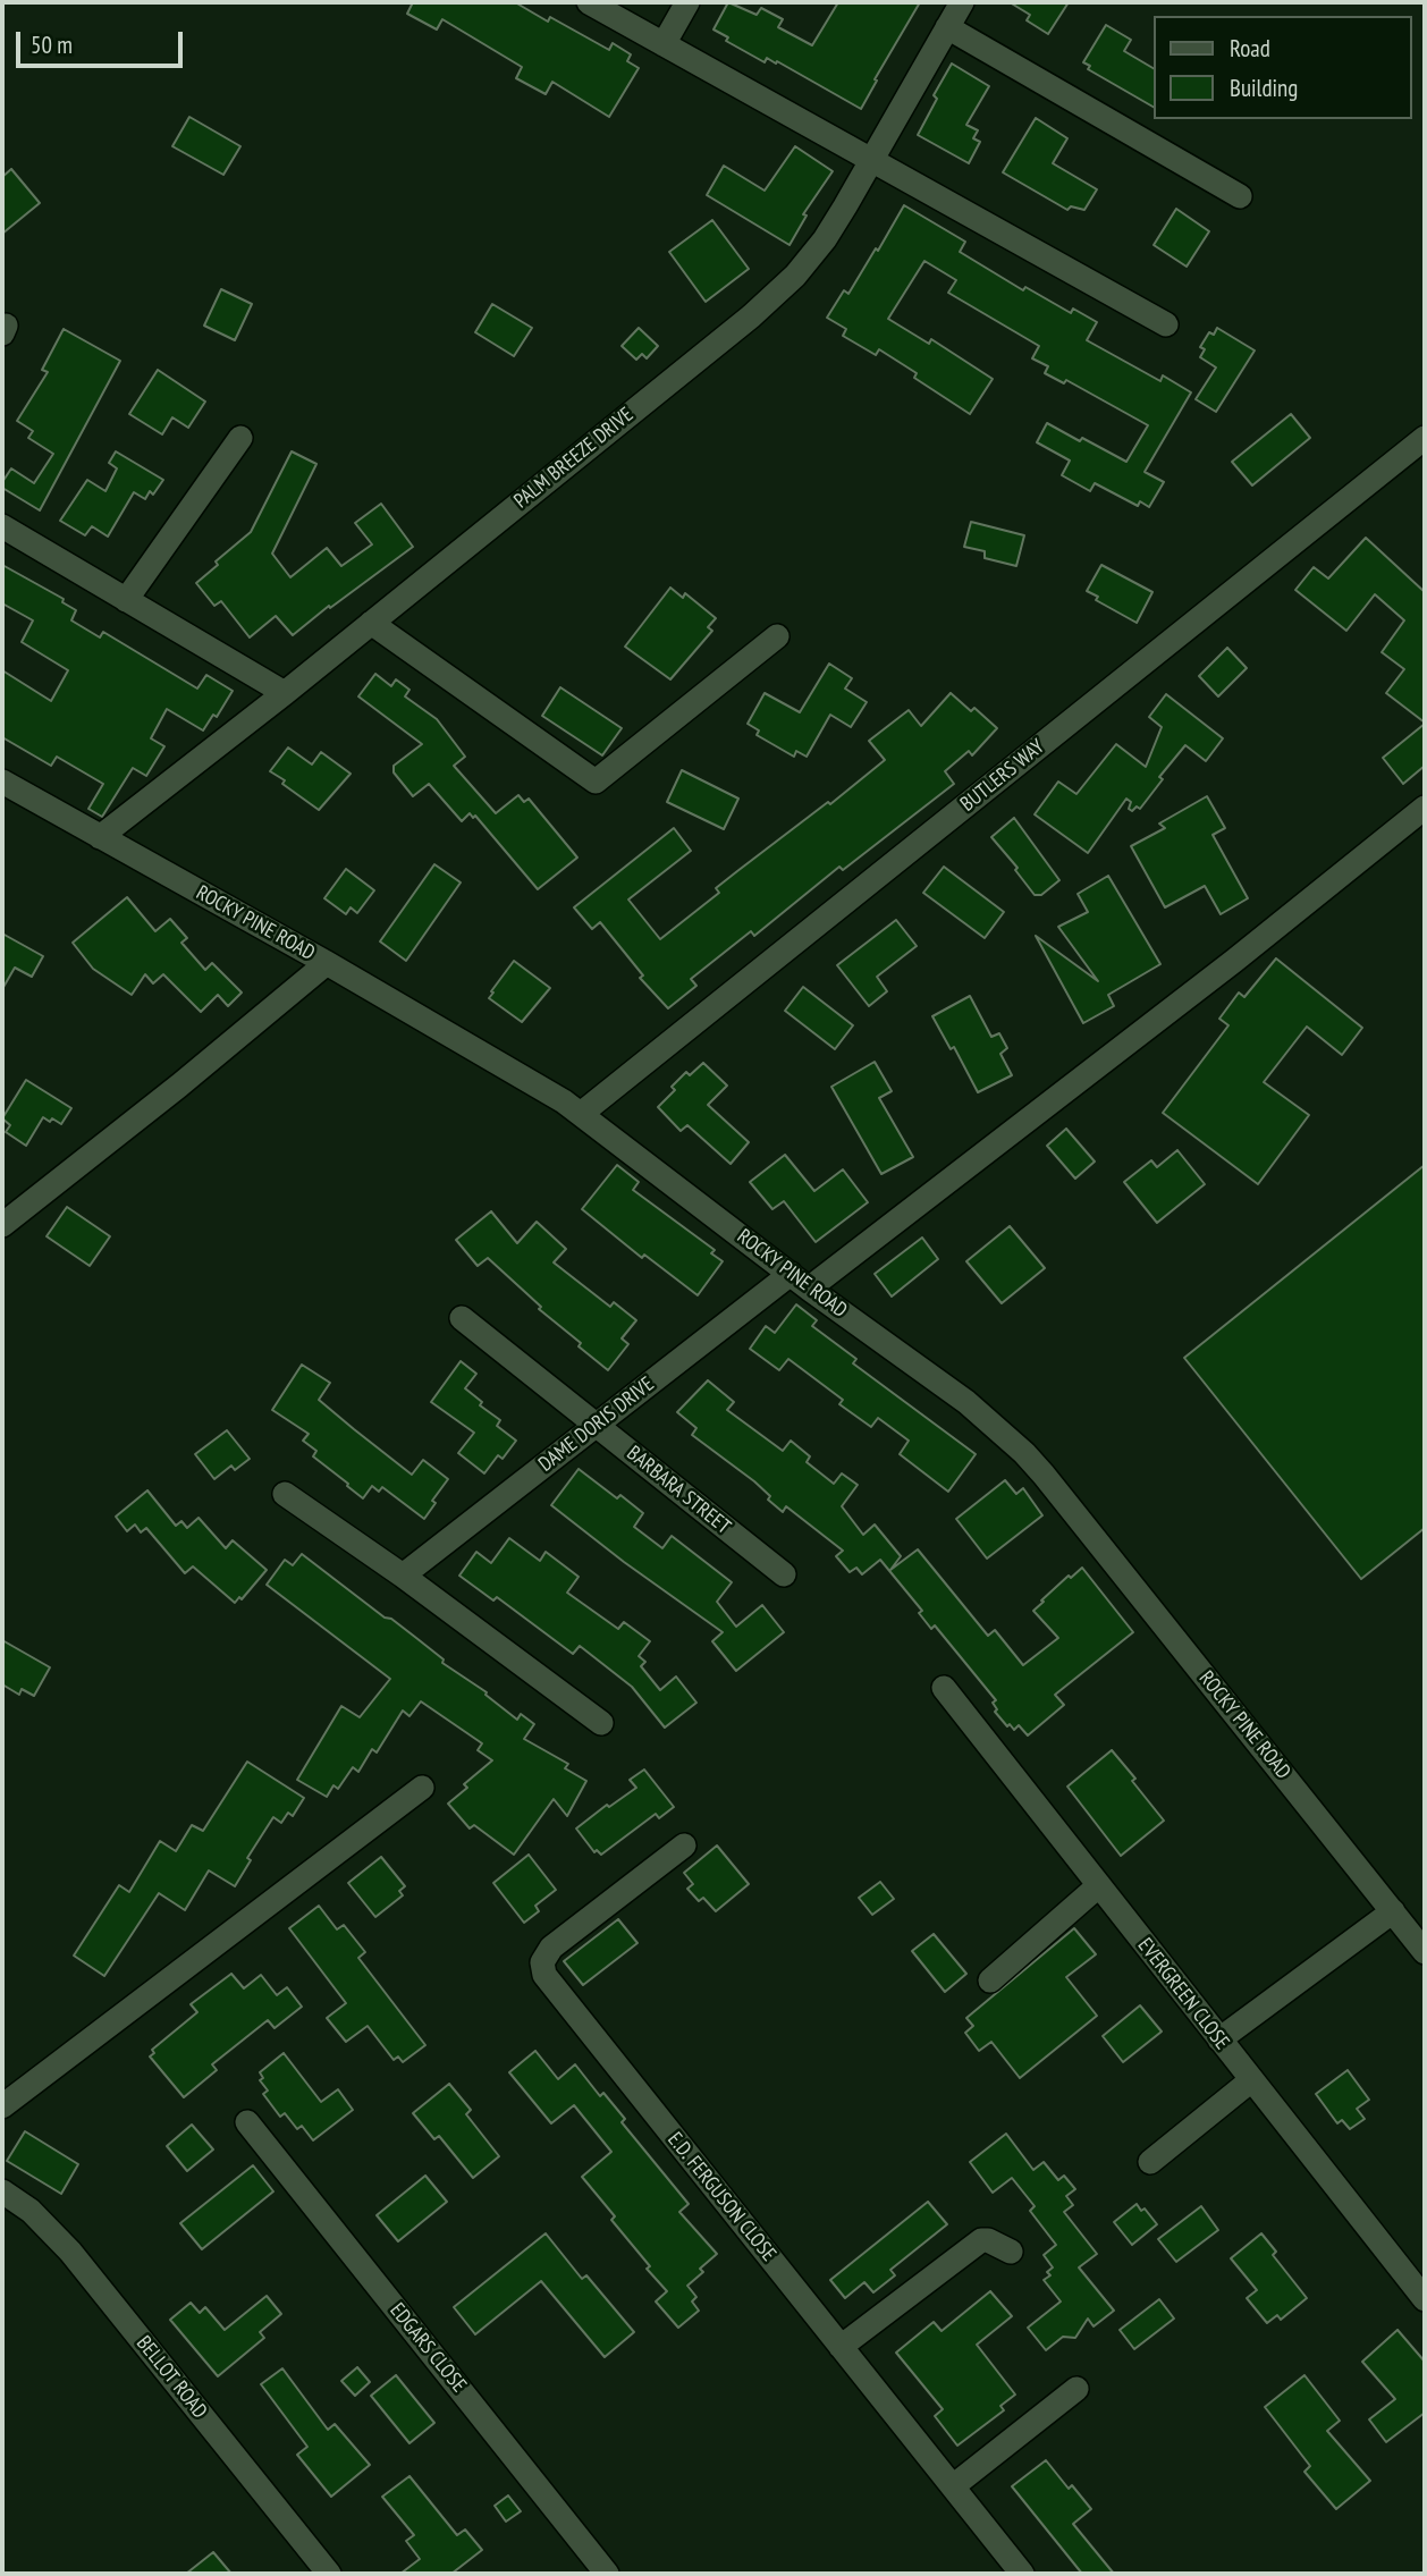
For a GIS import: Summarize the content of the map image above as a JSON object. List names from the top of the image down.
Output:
{
  "streets": {
    "street": [
      "PALM BREEZE DRIVE",
      "BUTLERS WAY",
      "ROCKY PINE ROAD",
      "DAME DORIS DRIVE",
      "BARBARA STREET",
      "EVERGREEN CLOSE",
      "E.D. FERGUSON CLOSE",
      "EDGARS CLOSE",
      "BELLOT ROAD"
    ]
  },
  "crossings": [
    ["PALM BREEZE DRIVE", "ROCKY PINE ROAD"],
    ["BUTLERS WAY", "ROCKY PINE ROAD"],
    ["ROCKY PINE ROAD", "DAME DORIS DRIVE"],
    ["DAME DORIS DRIVE", "BARBARA STREET"]
  ],
  "legend": ["Road", "Building"],
  "scale_bar": "50 m"
}
